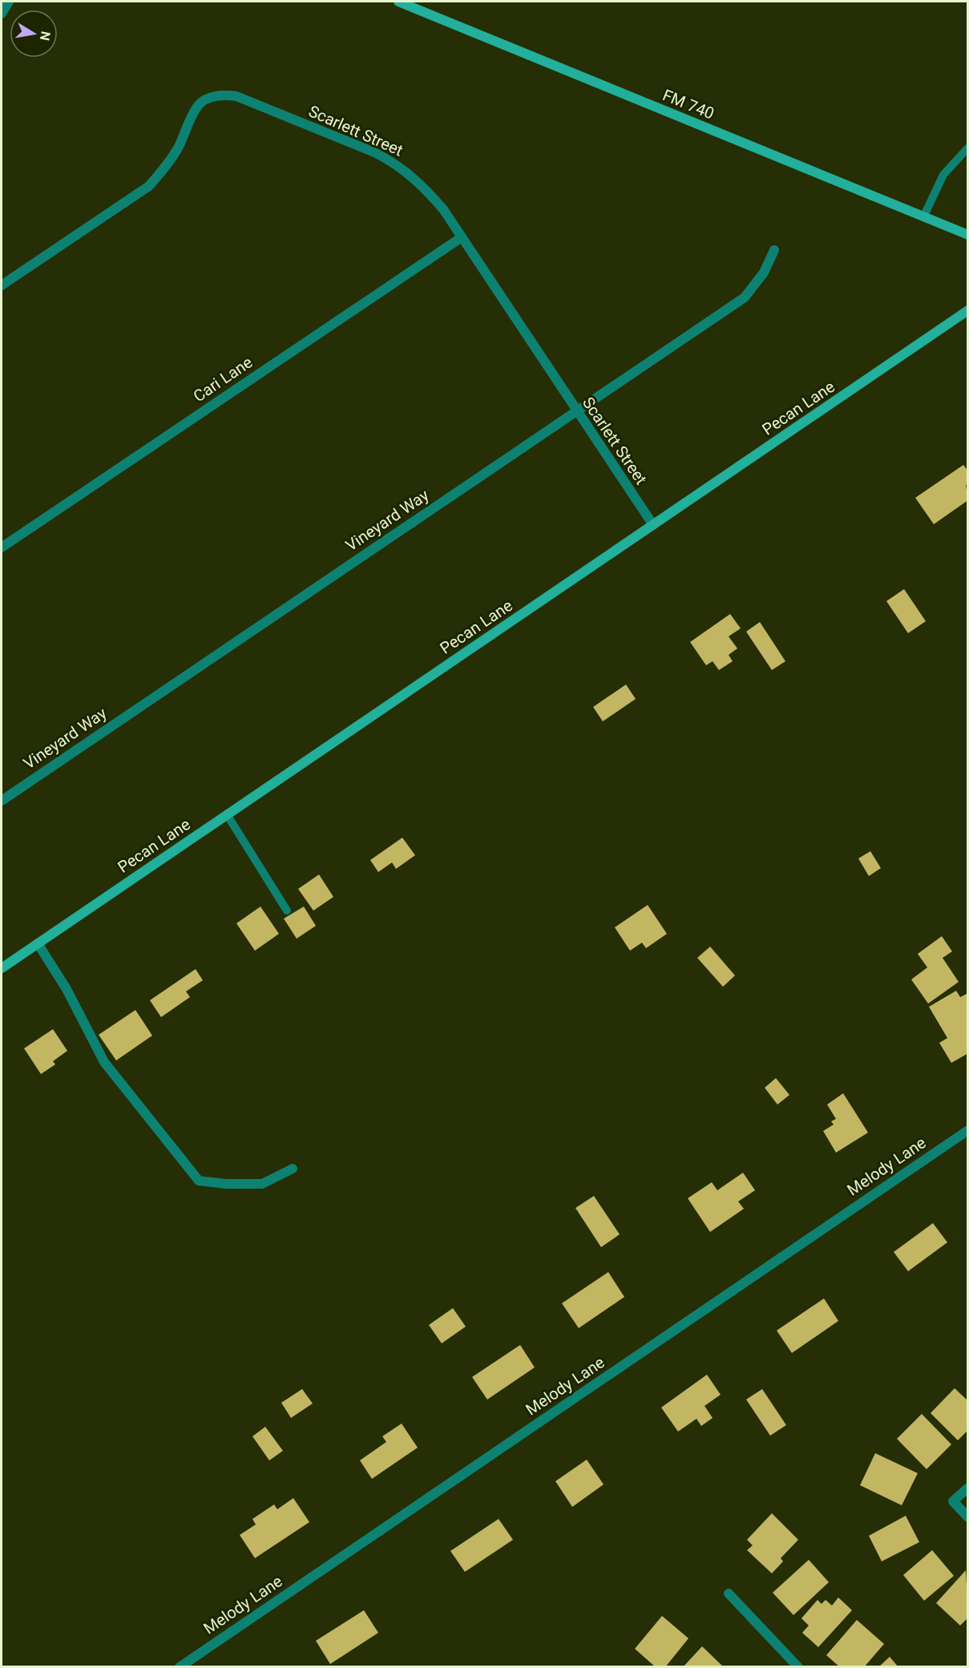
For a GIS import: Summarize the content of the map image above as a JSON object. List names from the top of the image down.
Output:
{
  "streets": {
    "street": [
      "FM 740",
      "Scarlett Street",
      "Cari Lane",
      "Pecan Lane",
      "Vineyard Way",
      "Melody Lane"
    ]
  },
  "crossings": [
    ["Scarlett Street", "Cari Lane"],
    ["Scarlett Street", "Pecan Lane"],
    ["Scarlett Street", "Vineyard Way"]
  ],
  "north": "right"
}
